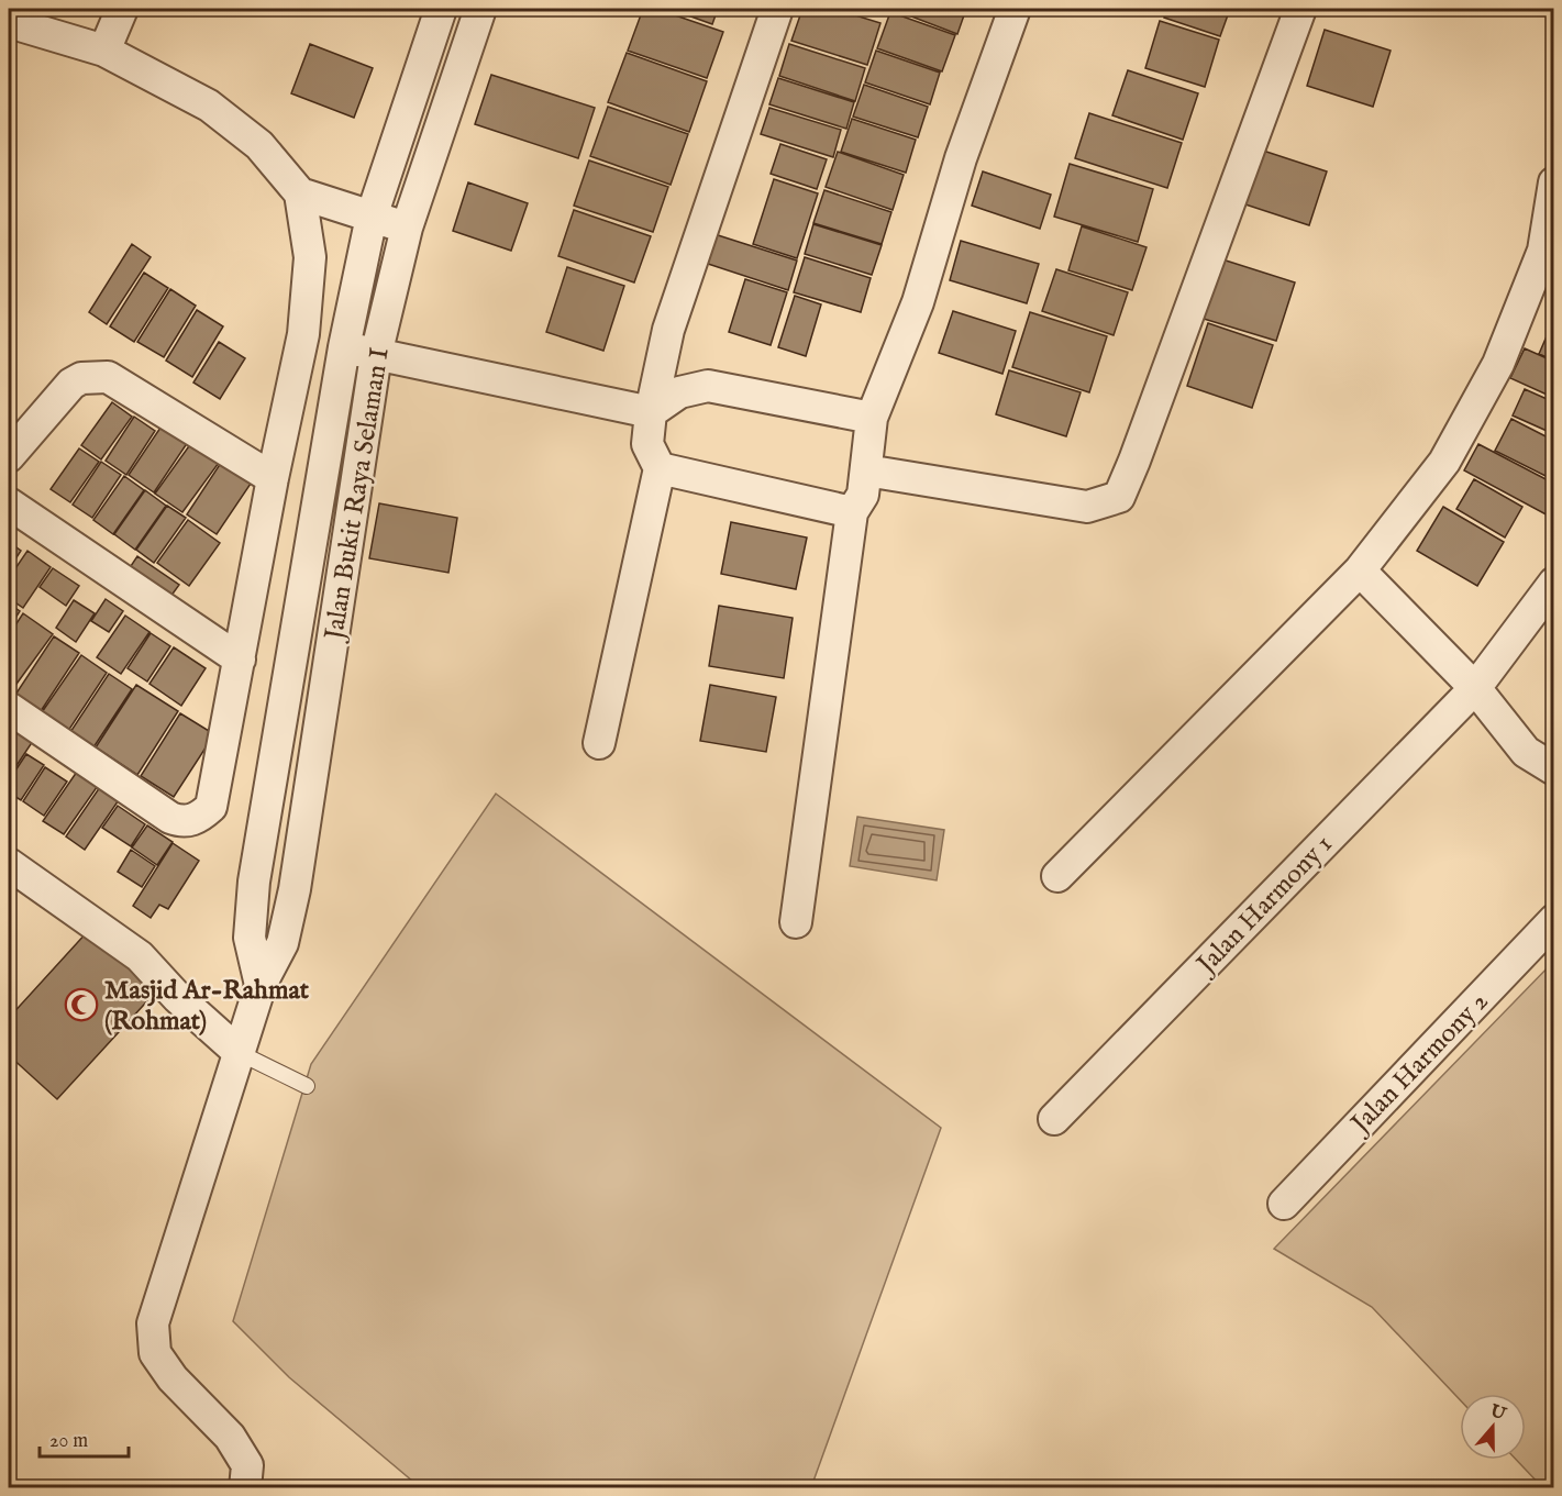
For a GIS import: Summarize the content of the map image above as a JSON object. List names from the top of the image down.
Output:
{
  "streets": {
    "street": ["Jalan Bukit Raya Selaman I", "Jalan Harmony 1", "Jalan Harmony 2"]
  },
  "places": {
    "mosque": ["Masjid Ar-Rahmat (Rohmat)"]
  },
  "scale_bar": "20 m",
  "north": "top"
}
